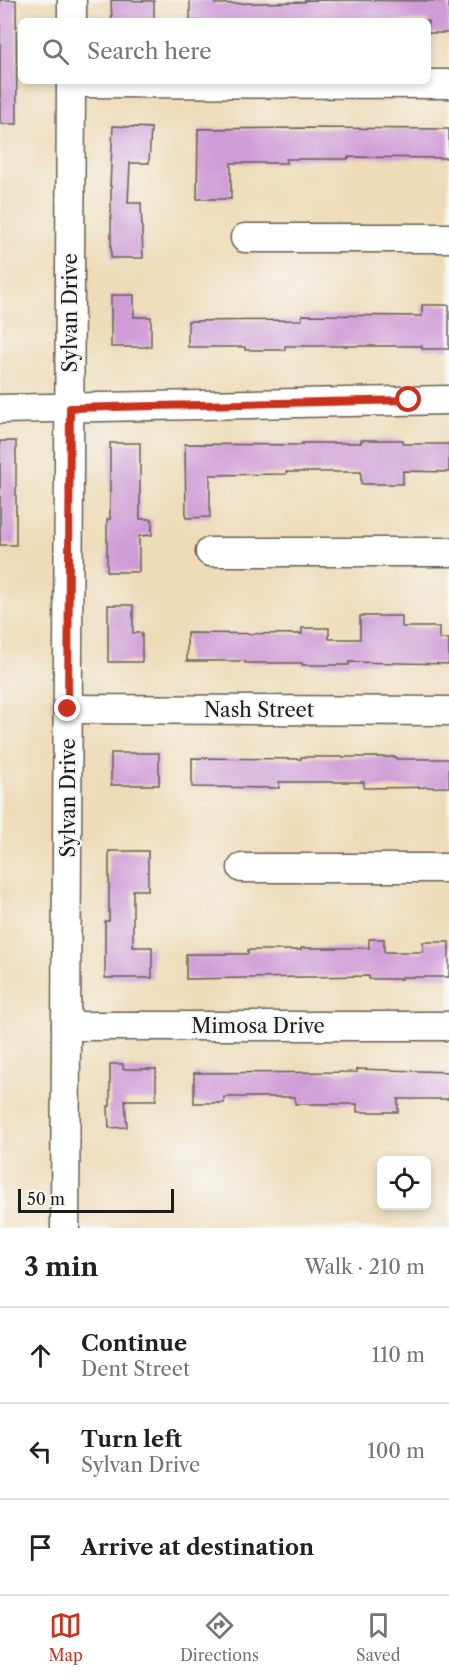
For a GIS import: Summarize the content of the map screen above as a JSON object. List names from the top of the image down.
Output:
{
  "streets": {
    "street": ["Sylvan Drive", "Nash Street", "Mimosa Drive"]
  },
  "crossings": [
    ["Sylvan Drive", "Nash Street"],
    ["Sylvan Drive", "Mimosa Drive"]
  ],
  "scale_bar": "50 m",
  "page": {
    "search": "Search here",
    "scale": "50 m",
    "heading": ["3 min", "Walk · 210 m"],
    "list": [
      ["Continue", "Dent Street", "110 m"],
      ["Turn left", "Sylvan Drive", "100 m"],
      "Arrive at destination"
    ],
    "nav": ["Map", "Directions", "Saved"]
  }
}
